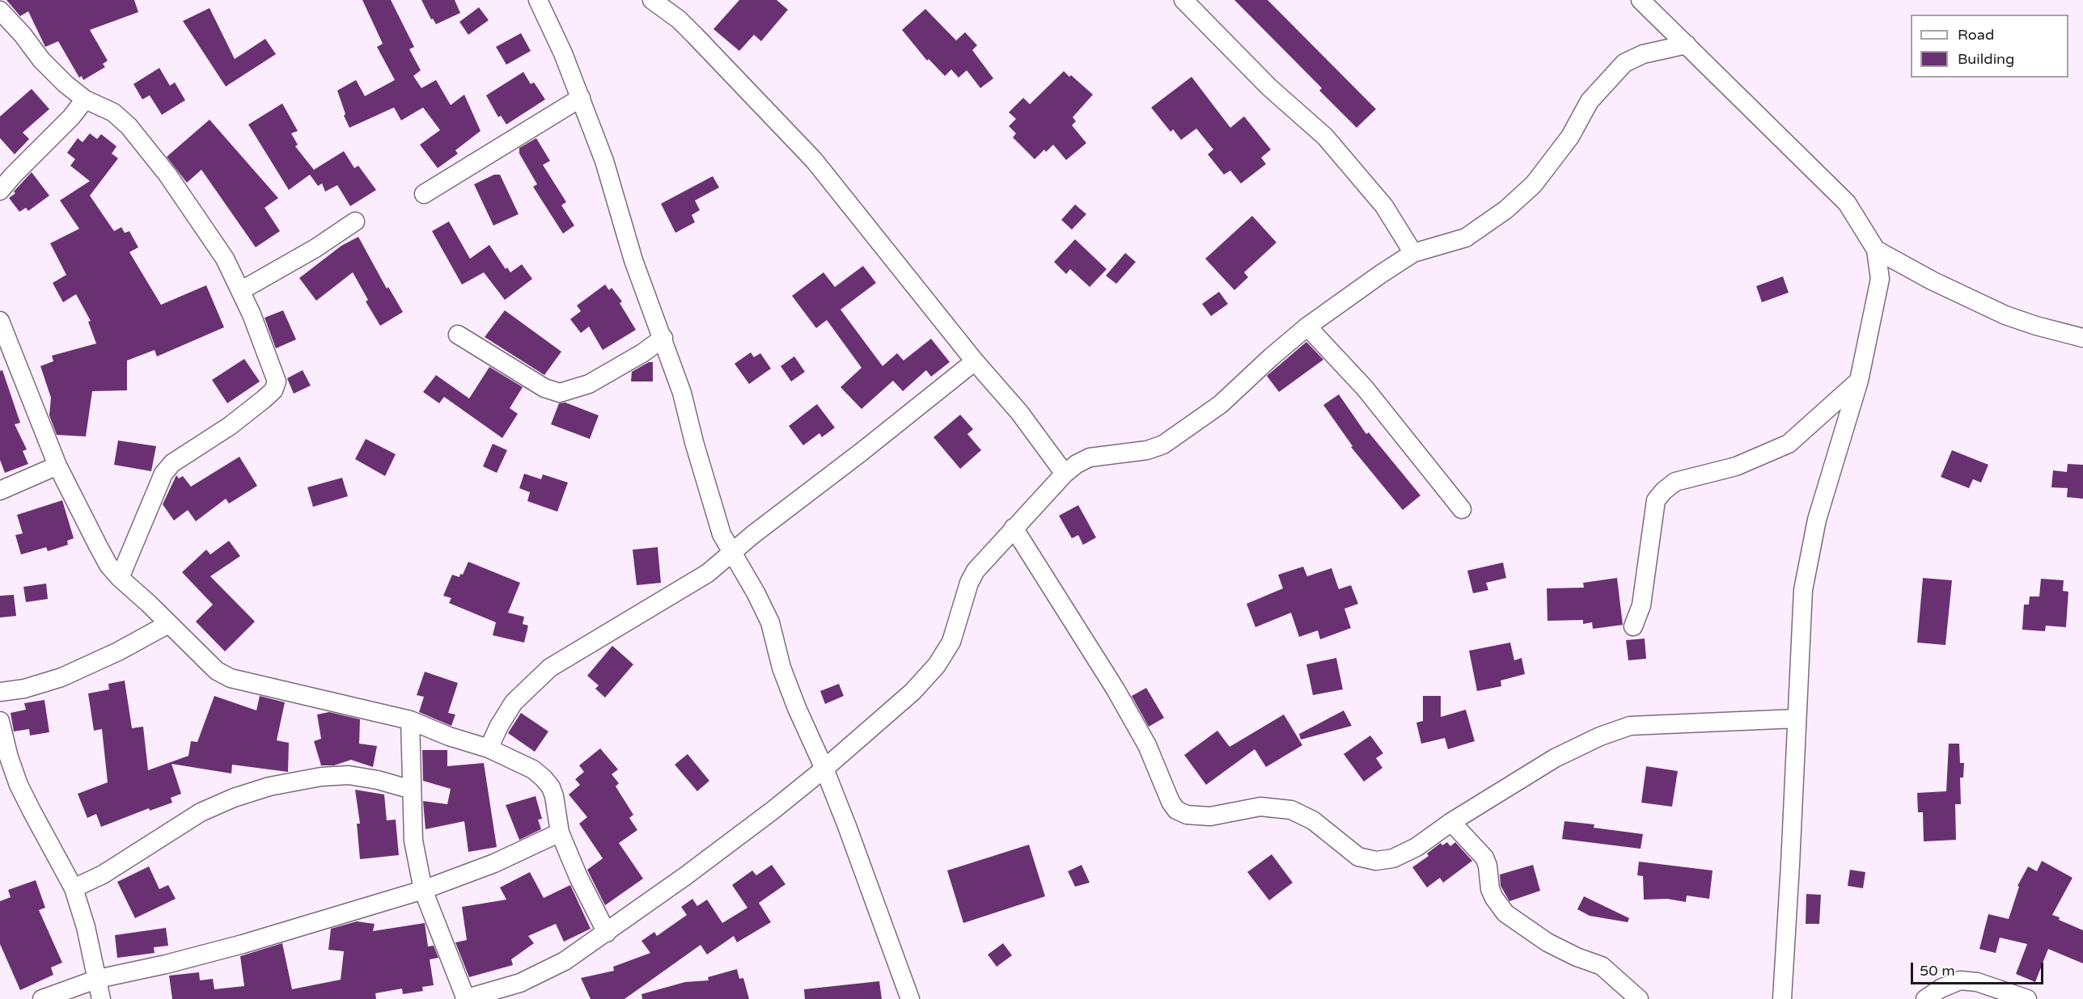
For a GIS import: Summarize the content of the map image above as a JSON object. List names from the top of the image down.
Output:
{
  "legend": ["Road", "Building"],
  "scale_bar": "50 m"
}
